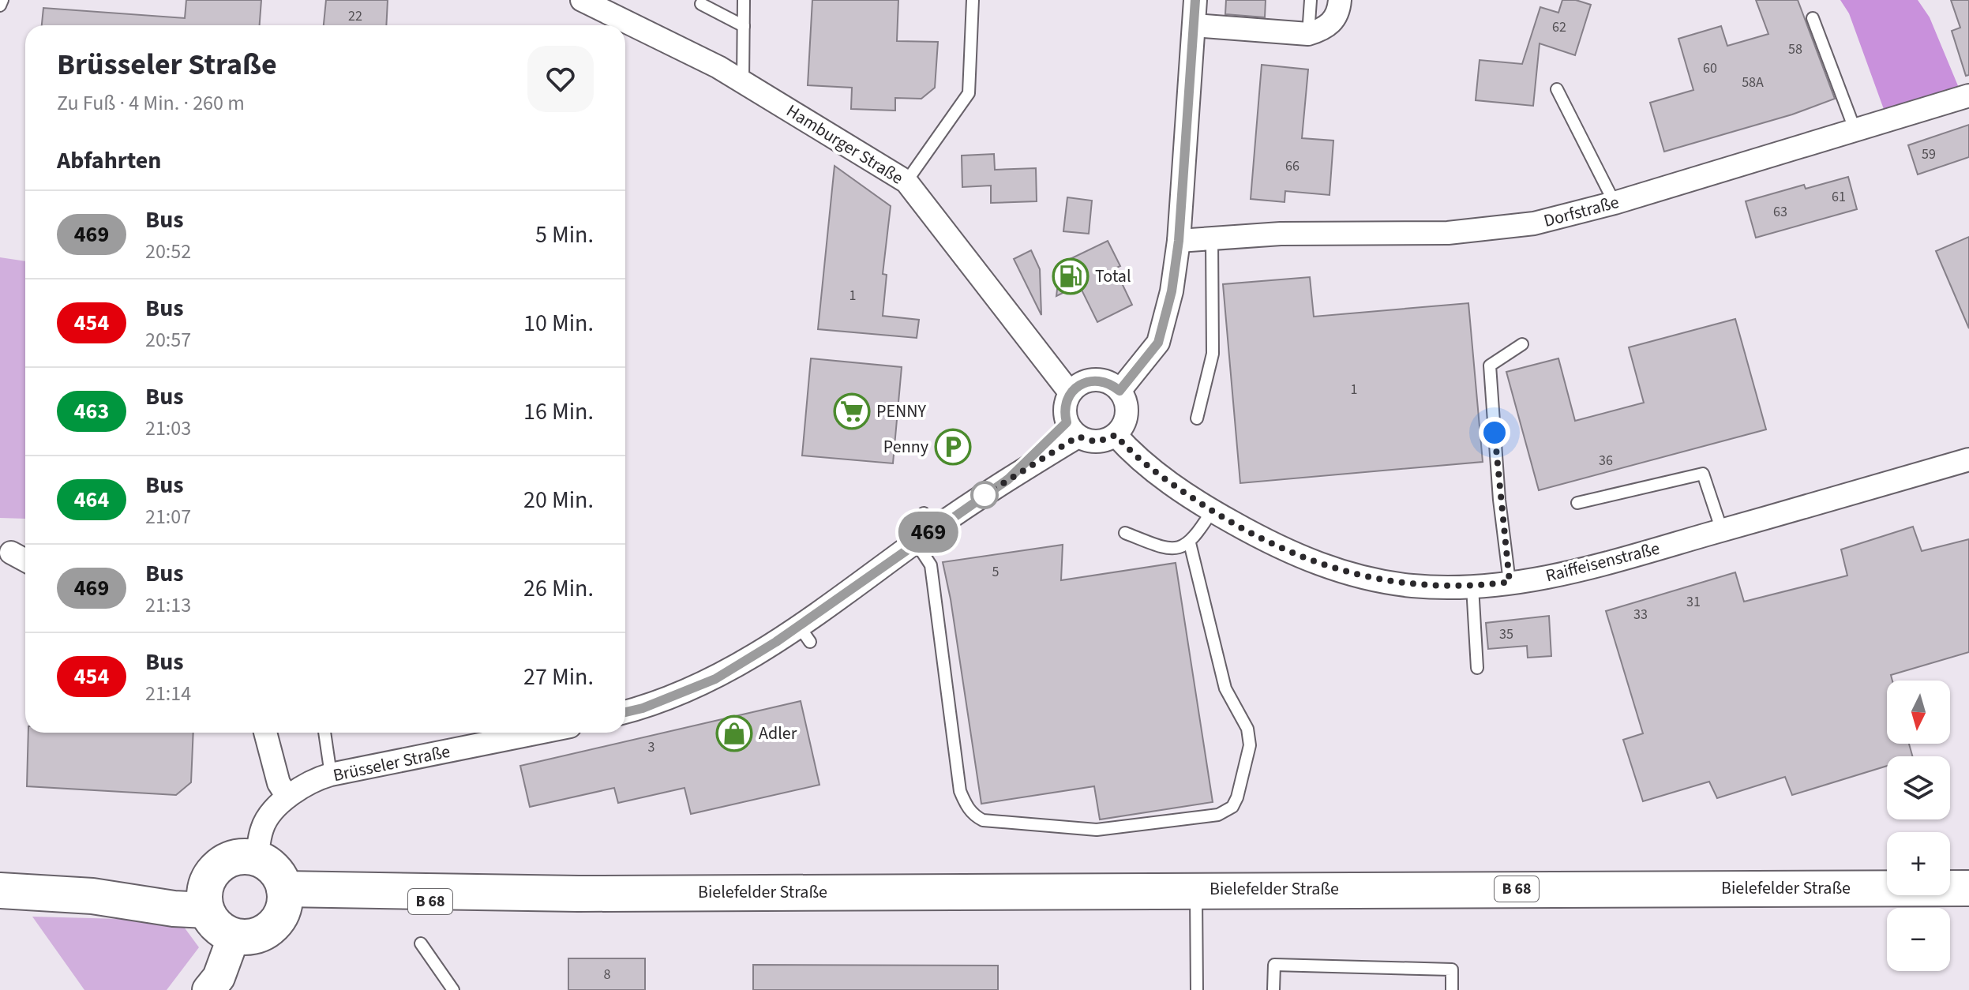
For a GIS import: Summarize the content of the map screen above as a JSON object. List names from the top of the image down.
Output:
{
  "streets": {
    "main road": ["Bielefelder Straße", "B 68"],
    "street": [
      "Hamburger Straße",
      "Dorfstraße",
      "Raiffeisenstraße",
      "Brüsseler Straße"
    ]
  },
  "crossings": [
    ["Hamburger Straße", "Raiffeisenstraße"],
    ["Brüsseler Straße", "Bielefelder Straße"]
  ],
  "places": {
    "fuel station": ["Total"],
    "supermarket": ["PENNY"],
    "parking": ["Penny"],
    "shop": ["Adler"]
  },
  "lines": ["bus line 469"],
  "house_numbers": [
    "22",
    "62",
    "58",
    "60",
    "58A",
    "59",
    "66",
    "61",
    "63",
    "1",
    "1",
    "36",
    "5",
    "31",
    "33",
    "35",
    "3",
    "8"
  ],
  "north": "bottom",
  "page": {
    "on_map": "469",
    "heading": [
      ["Brüsseler Straße", "Zu Fuß · 4 Min. · 260 m"],
      "Abfahrten"
    ],
    "list": [
      {
        "mark": "469",
        "name": "Bus",
        "note": "20:52",
        "value": "5 Min."
      },
      {
        "mark": "454",
        "name": "Bus",
        "note": "20:57",
        "value": "10 Min."
      },
      {
        "mark": "463",
        "name": "Bus",
        "note": "21:03",
        "value": "16 Min."
      },
      {
        "mark": "464",
        "name": "Bus",
        "note": "21:07",
        "value": "20 Min."
      },
      {
        "mark": "469",
        "name": "Bus",
        "note": "21:13",
        "value": "26 Min."
      },
      {
        "mark": "454",
        "name": "Bus",
        "note": "21:14",
        "value": "27 Min."
      }
    ],
    "map_buttons": ["+", "−"]
  }
}
